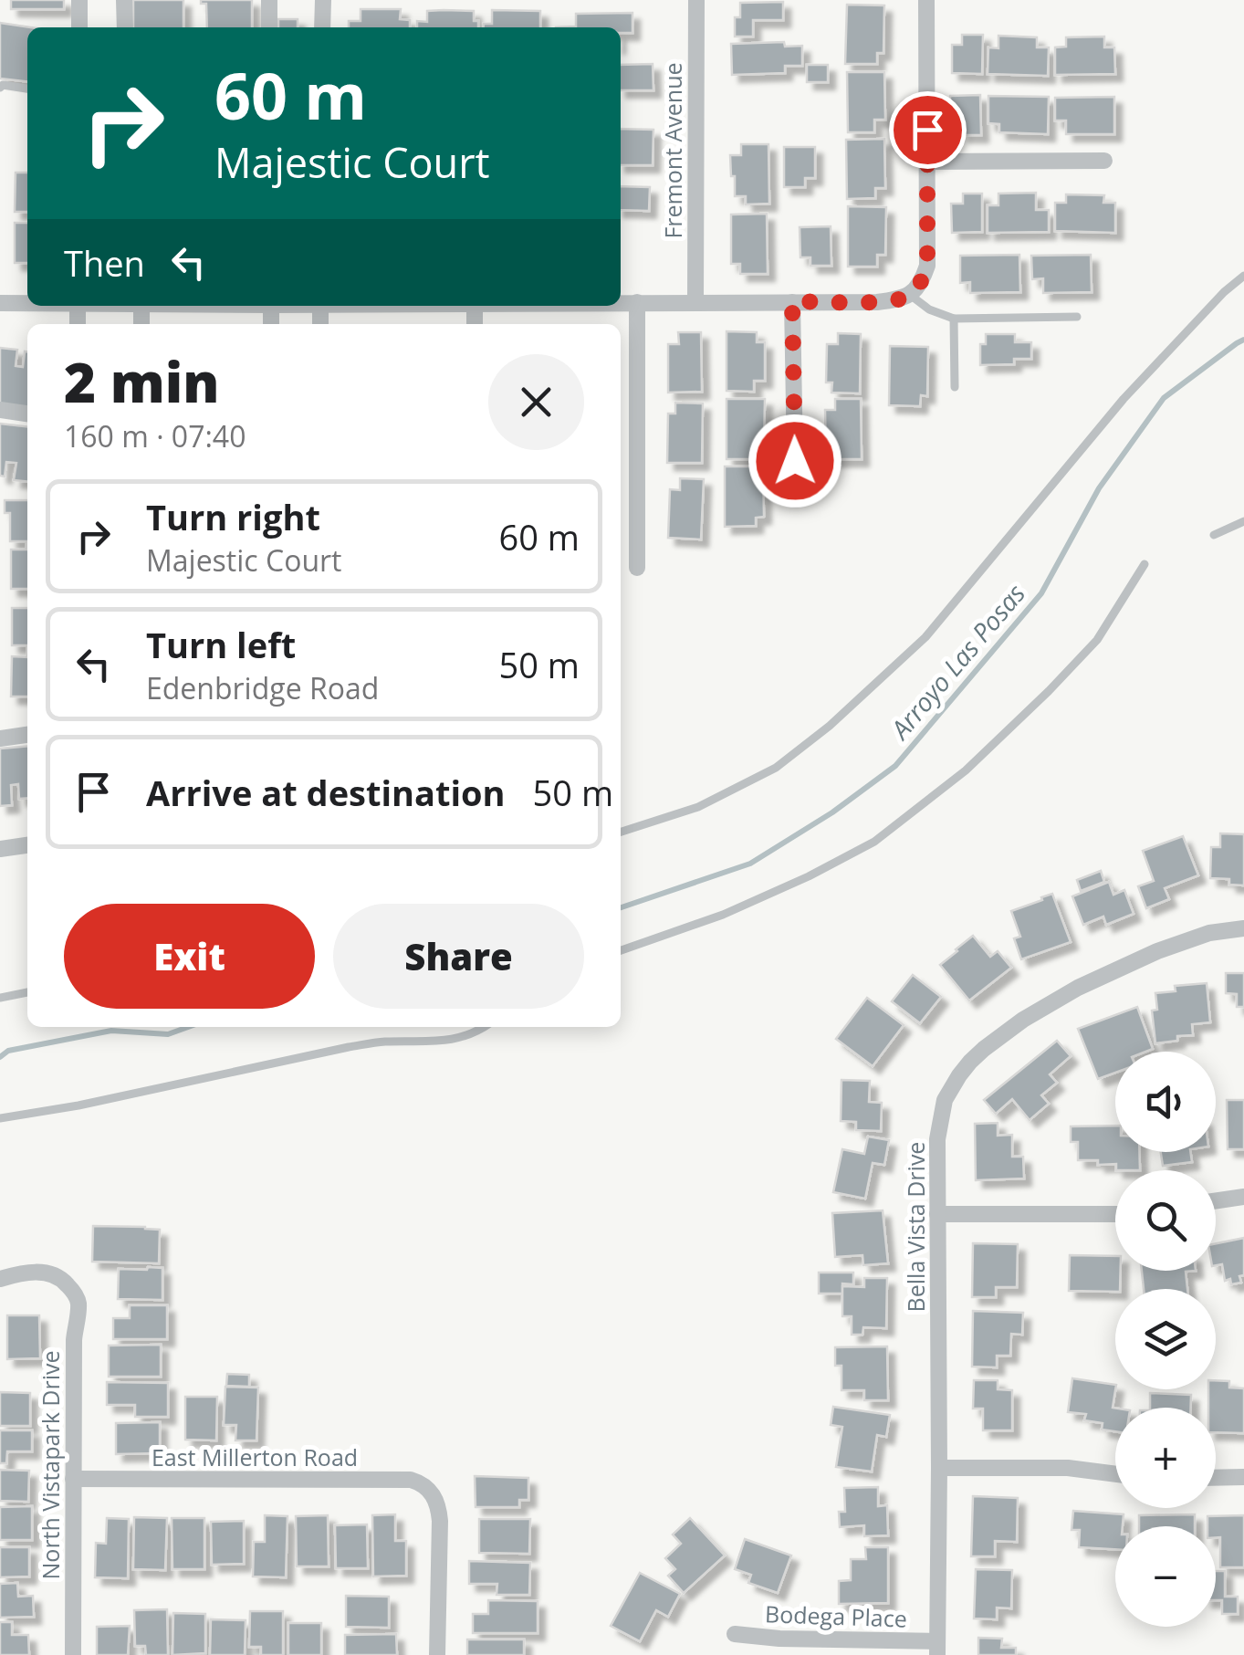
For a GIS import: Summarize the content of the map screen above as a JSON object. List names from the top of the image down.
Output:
{
  "streets": {
    "street": [
      "Fremont Avenue",
      "Bella Vista Drive",
      "East Millerton Road",
      "North Vistapark Drive",
      "Bodega Place"
    ]
  },
  "crossings": [
    ["Bella Vista Drive", "Bodega Place"],
    ["East Millerton Road", "North Vistapark Drive"]
  ],
  "water": ["Arroyo Las Posas"],
  "page": {
    "turn": ["60 m", "Majestic Court"],
    "then": "Then",
    "heading": ["2 min", "160 m · 07:40"],
    "list": [
      {
        "name": "Turn right",
        "note": "Majestic Court",
        "value": "60 m"
      },
      {
        "name": "Turn left",
        "note": "Edenbridge Road",
        "value": "50 m"
      },
      {
        "name": "Arrive at destination",
        "value": "50 m"
      }
    ],
    "buttons": ["Exit", "Share"],
    "map_buttons": ["+", "−"]
  }
}
